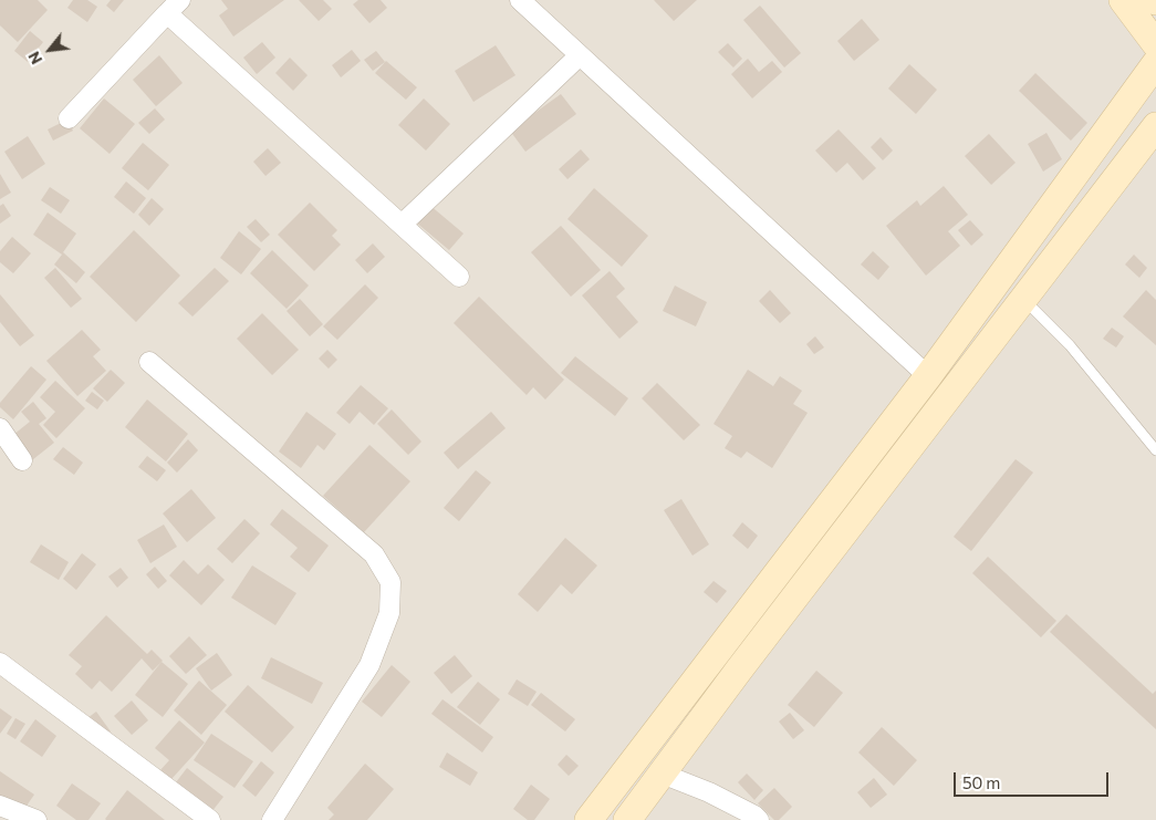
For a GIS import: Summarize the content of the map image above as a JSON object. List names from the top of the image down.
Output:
{
  "scale_bar": "50 m",
  "north": "bottom left"
}
